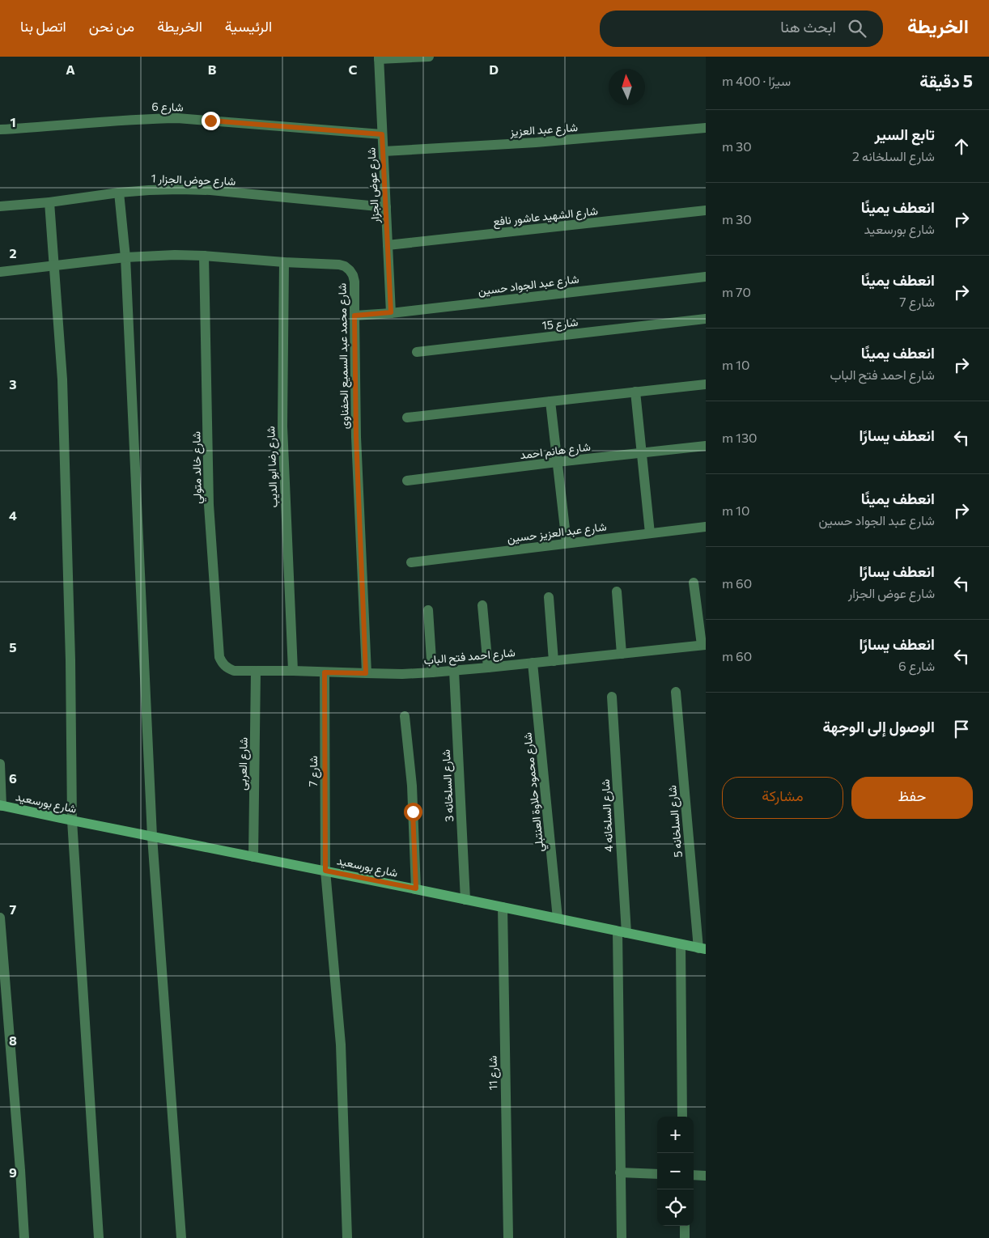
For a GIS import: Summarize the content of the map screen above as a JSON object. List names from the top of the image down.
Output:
{
  "streets": {
    "main road": ["شارع بورسعيد"],
    "street": [
      "شارع 6",
      "شارع عبد العزيز",
      "شارع حوض الجزار 1",
      "شارع عوض الجزار",
      "شارع الشهيد عاشور نافع",
      "شارع عبد الجواد حسين",
      "شارع 15",
      "شارع محمد عبد السميع الحفناوى",
      "شارع هانم احمد",
      "شارع رضا ابو الديب",
      "شارع خالد متولي",
      "شارع عبد العزيز حسين",
      "شارع احمد فتح الباب",
      "شارع العربى",
      "شارع 7",
      "شارع السلخانه 3",
      "شارع محمود حلاوة العنتبلي",
      "شارع السلخانه 4",
      "شارع السلخانه 5",
      "شارع 11"
    ]
  },
  "crossings": [
    ["شارع 6", "شارع عوض الجزار"],
    ["شارع عبد العزيز", "شارع عوض الجزار"],
    ["شارع حوض الجزار 1", "شارع عوض الجزار"],
    ["شارع عوض الجزار", "شارع الشهيد عاشور نافع"],
    ["شارع عوض الجزار", "شارع عبد الجواد حسين"],
    ["شارع عبد الجواد حسين", "شارع محمد عبد السميع الحفناوى"],
    ["شارع محمد عبد السميع الحفناوى", "شارع رضا ابو الديب"],
    ["شارع محمد عبد السميع الحفناوى", "شارع خالد متولي"],
    ["شارع محمد عبد السميع الحفناوى", "شارع احمد فتح الباب"],
    ["شارع رضا ابو الديب", "شارع احمد فتح الباب"],
    ["شارع خالد متولي", "شارع احمد فتح الباب"],
    ["شارع احمد فتح الباب", "شارع العربى"],
    ["شارع احمد فتح الباب", "شارع 7"],
    ["شارع احمد فتح الباب", "شارع السلخانه 3"],
    ["شارع احمد فتح الباب", "شارع محمود حلاوة العنتبلي"],
    ["شارع العربى", "شارع بورسعيد"],
    ["شارع 7", "شارع بورسعيد"],
    ["شارع السلخانه 3", "شارع بورسعيد"],
    ["شارع محمود حلاوة العنتبلي", "شارع بورسعيد"],
    ["شارع بورسعيد", "شارع السلخانه 4"],
    ["شارع بورسعيد", "شارع السلخانه 5"],
    ["شارع بورسعيد", "شارع 11"]
  ],
  "north": "top",
  "page": {
    "header": "الخريطة",
    "search": "ابحث هنا",
    "nav": [
      "الرئيسية",
      "الخريطة",
      "من نحن",
      "اتصل بنا"
    ],
    "heading": ["5 دقيقة", "سيرًا · 400 m"],
    "list": [
      ["تابع السير", "شارع السلخانه 2", "30 m"],
      ["انعطف يمينًا", "شارع بورسعيد", "30 m"],
      ["انعطف يمينًا", "شارع 7", "70 m"],
      ["انعطف يمينًا", "شارع احمد فتح الباب", "10 m"],
      ["انعطف يسارًا", "130 m"],
      ["انعطف يمينًا", "شارع عبد الجواد حسين", "10 m"],
      ["انعطف يسارًا", "شارع عوض الجزار", "60 m"],
      ["انعطف يسارًا", "شارع 6", "60 m"],
      "الوصول إلى الوجهة"
    ],
    "buttons": ["حفظ", "مشاركة"],
    "map_buttons": ["+", "−"]
  },
  "grid": {
    "columns": [
      "A",
      "B",
      "C",
      "D"
    ],
    "rows": [
      "1",
      "2",
      "3",
      "4",
      "5",
      "6",
      "7",
      "8",
      "9"
    ]
  }
}
